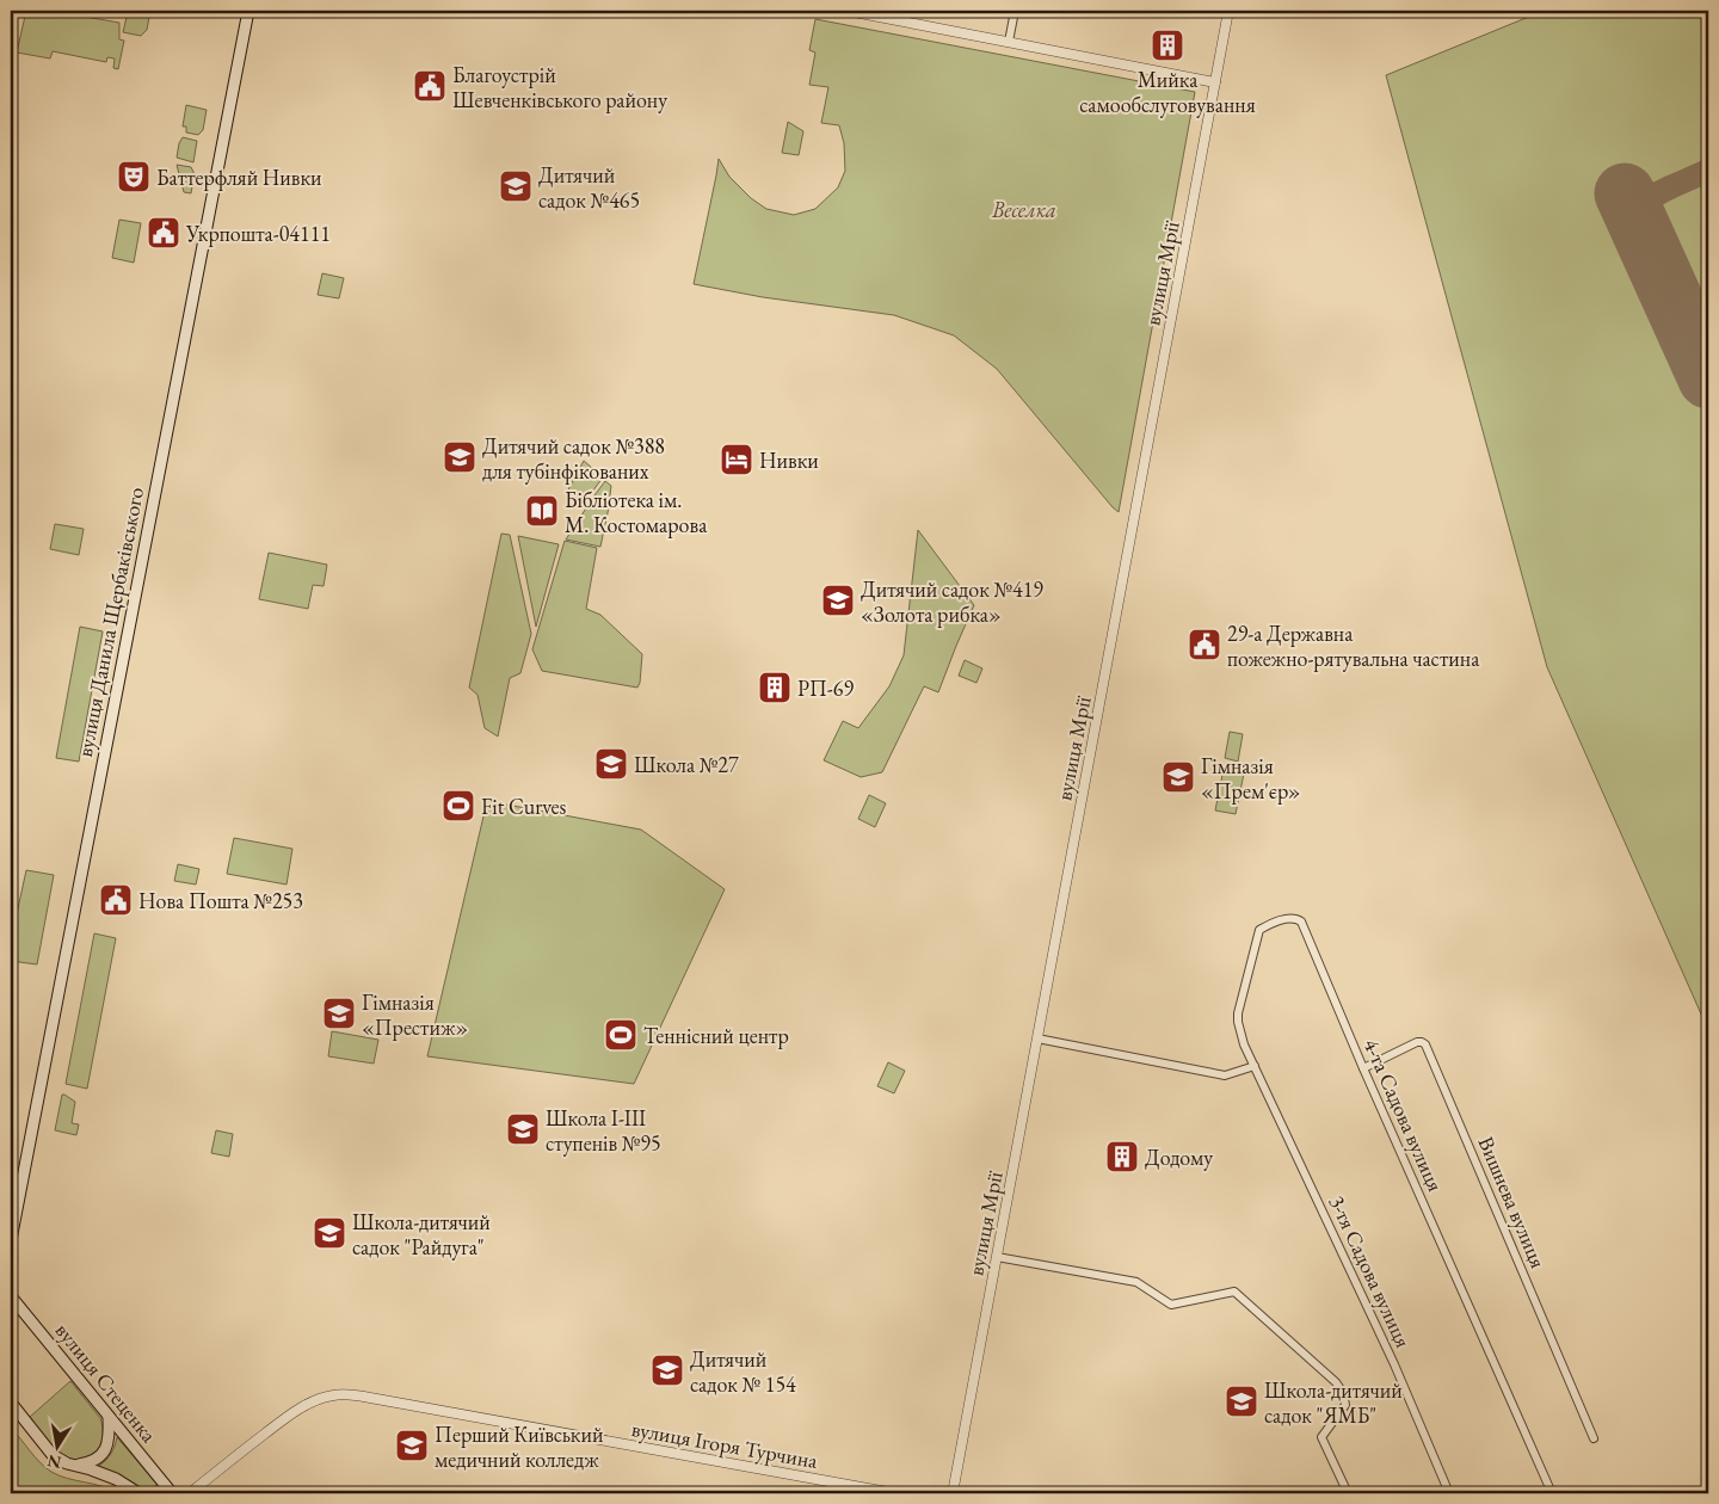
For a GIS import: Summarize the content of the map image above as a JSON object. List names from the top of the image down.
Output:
{
  "streets": {
    "main road": ["вулиця Данила Щербаківського", "вулиця Стеценка"],
    "street": [
      "вулиця Мрії",
      "4-та Садова вулиця",
      "Вишнева вулиця",
      "3-тя Садова вулиця",
      "вулиця Ігоря Турчина"
    ]
  },
  "crossings": [
    ["4-та Садова вулиця", "Вишнева вулиця"],
    ["4-та Садова вулиця", "3-тя Садова вулиця"]
  ],
  "parks": ["Веселка"],
  "places": {
    "building": ["Мийка самообслуговування", "РП-69", "Додому"],
    "public building": [
      "Благоустрій Шевченківського району",
      "Укрпошта-04111",
      "29-а Державна пожежно-рятувальна частина",
      "Нова Пошта №253"
    ],
    "theatre": ["Баттерфляй Нивки"],
    "school or university": [
      "Дитячий садок №465",
      "Дитячий садок №388 для тубінфікованих",
      "Дитячий садок №419 «Золота рибка»",
      "Школа №27",
      "Гімназія «Прем'єр»",
      "Гімназія «Престиж»",
      "Школа І-ІІІ ступенів №95",
      "Школа-дитячий садок \"Райдуга\"",
      "Дитячий садок № 154",
      "Школа-дитячий садок \"ЯМБ\"",
      "Перший Київський медичний колледж"
    ],
    "hotel": ["Нивки"],
    "library": ["Бібліотека ім. М. Костомарова"],
    "sports": ["Fit Curves", "Теннісний центр"]
  },
  "north": "bottom"
}
